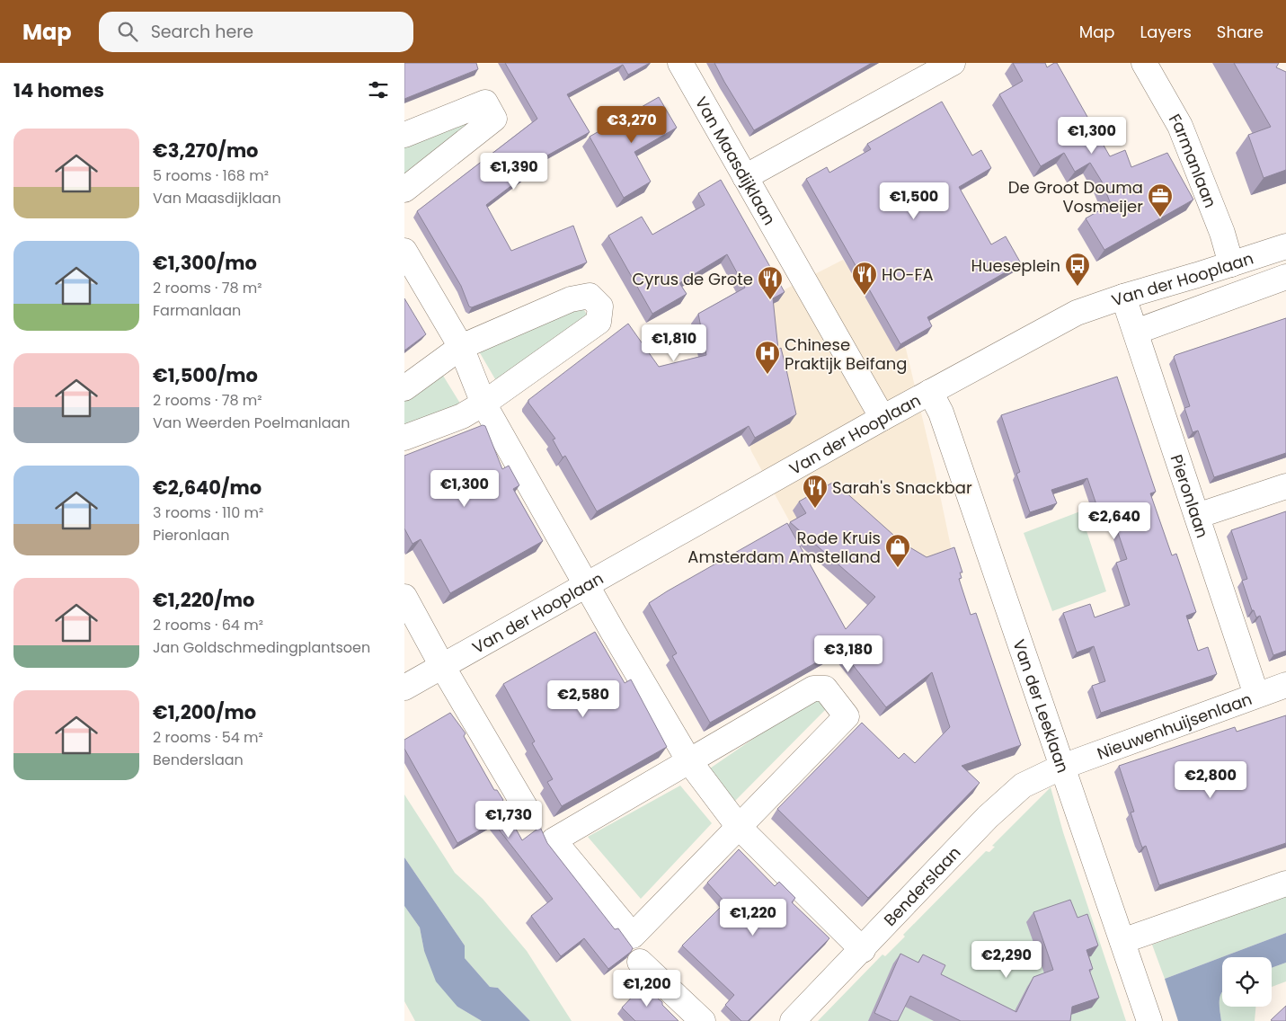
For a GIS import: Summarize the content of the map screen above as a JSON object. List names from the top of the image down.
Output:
{
  "streets": {
    "street": [
      "Van Maasdijklaan",
      "Farmanlaan",
      "Van der Hooplaan",
      "Pieronlaan",
      "Van der Leeklaan",
      "Nieuwenhuijsenlaan",
      "Benderslaan"
    ]
  },
  "crossings": [
    ["Van Maasdijklaan", "Van der Hooplaan"],
    ["Farmanlaan", "Van der Hooplaan"],
    ["Van der Hooplaan", "Pieronlaan"],
    ["Van der Hooplaan", "Van der Leeklaan"],
    ["Pieronlaan", "Nieuwenhuijsenlaan"],
    ["Van der Leeklaan", "Nieuwenhuijsenlaan"],
    ["Van der Leeklaan", "Benderslaan"],
    ["Nieuwenhuijsenlaan", "Benderslaan"]
  ],
  "places": {
    "office": ["De Groot Douma Vosmeijer"],
    "bus stop": ["Hueseplein"],
    "restaurant": ["HO-FA", "Cyrus de Grote", "Sarah's Snackbar"],
    "hospital": ["Chinese Praktijk Beifang"],
    "shop": ["Rode Kruis Amsterdam Amstelland"]
  },
  "page": {
    "header": "Map",
    "search": "Search here",
    "nav": ["Map", "Layers", "Share"],
    "heading": "14 homes",
    "price": [
      "€3,270",
      "€1,300",
      "€1,390",
      "€1,500",
      "€1,810",
      "€1,300",
      "€2,640",
      "€3,180",
      "€2,580",
      "€2,800",
      "€1,730",
      "€1,220",
      "€2,290",
      "€1,200"
    ],
    "list": [
      {
        "name": "€3,270/mo",
        "note": "5 rooms · 168 m² · Van Maasdijklaan"
      },
      {
        "name": "€1,300/mo",
        "note": "2 rooms · 78 m² · Farmanlaan"
      },
      {
        "name": "€1,500/mo",
        "note": "2 rooms · 78 m² · Van Weerden Poelmanlaan"
      },
      {
        "name": "€2,640/mo",
        "note": "3 rooms · 110 m² · Pieronlaan"
      },
      {
        "name": "€1,220/mo",
        "note": "2 rooms · 64 m² · Jan Goldschmedingplantsoen"
      },
      {
        "name": "€1,200/mo",
        "note": "2 rooms · 54 m² · Benderslaan"
      }
    ]
  }
}
